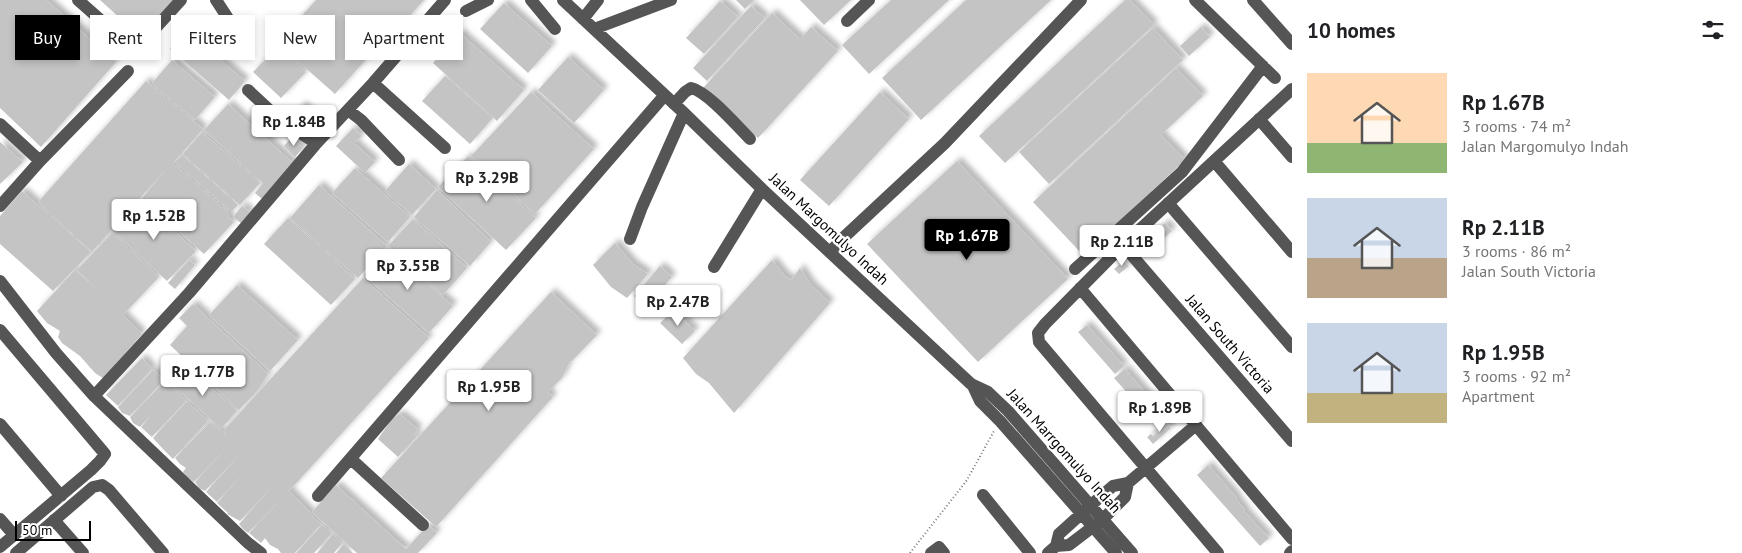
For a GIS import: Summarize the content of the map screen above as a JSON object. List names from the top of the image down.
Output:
{
  "streets": {
    "street": ["Jalan Margomulyo Indah", "Jalan South Victoria", "Jalan Marrgomulyo Indah"]
  },
  "crossings": [
    ["Jalan Margomulyo Indah", "Jalan Marrgomulyo Indah"]
  ],
  "scale_bar": "50 m",
  "page": {
    "heading": "10 homes",
    "chip": [
      "Buy",
      "Rent",
      "Filters",
      "New",
      "Apartment"
    ],
    "list": [
      {
        "name": "Rp 1.67B",
        "note": "3 rooms · 74 m² · Jalan Margomulyo Indah"
      },
      {
        "name": "Rp 2.11B",
        "note": "3 rooms · 86 m² · Jalan South Victoria"
      },
      {
        "name": "Rp 1.95B",
        "note": "3 rooms · 92 m² · Apartment"
      }
    ],
    "price": [
      "Rp 1.84B",
      "Rp 3.29B",
      "Rp 1.52B",
      "Rp 1.67B",
      "Rp 2.11B",
      "Rp 3.55B",
      "Rp 2.47B",
      "Rp 1.77B",
      "Rp 1.95B",
      "Rp 1.89B"
    ],
    "scale": "50 m"
  }
}
